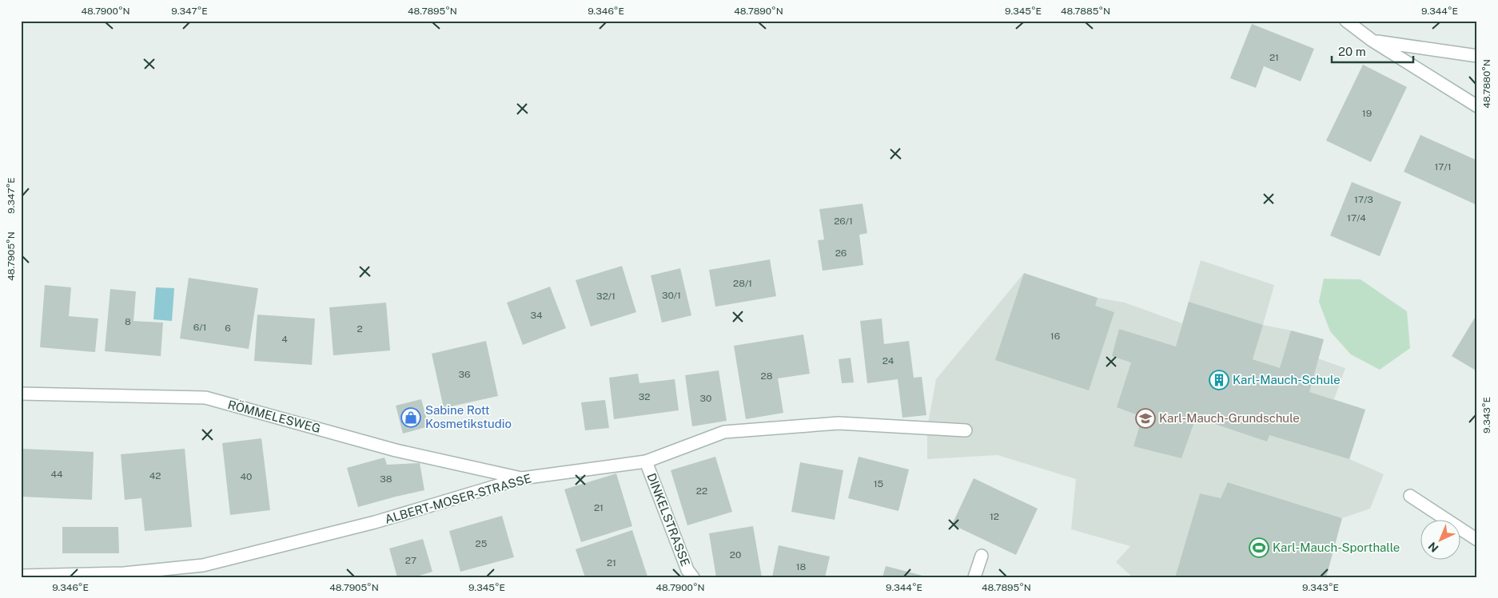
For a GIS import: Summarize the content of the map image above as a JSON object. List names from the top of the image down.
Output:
{
  "streets": {
    "street": ["RÖMMELESWEG", "ALBERT-MOSER-STRASSE", "DINKELSTRASSE"]
  },
  "crossings": [
    ["RÖMMELESWEG", "ALBERT-MOSER-STRASSE"],
    ["ALBERT-MOSER-STRASSE", "DINKELSTRASSE"]
  ],
  "places": {
    "building": ["Karl-Mauch-Schule"],
    "shop": ["Sabine Rott Kosmetikstudio"],
    "school or university": ["Karl-Mauch-Grundschule"],
    "sports": ["Karl-Mauch-Sporthalle"]
  },
  "house_numbers": [
    "21",
    "19",
    "17/1",
    "17/3",
    "17/4",
    "26/1",
    "26",
    "28/1",
    "30/1",
    "32/1",
    "34",
    "8",
    "6/1",
    "6",
    "2",
    "16",
    "4",
    "24",
    "36",
    "28",
    "32",
    "30",
    "44",
    "42",
    "40",
    "38",
    "15",
    "22",
    "21",
    "12",
    "25",
    "20",
    "27",
    "21",
    "18"
  ],
  "scale_bar": "20 m",
  "north": "bottom left",
  "coordinates": [
    "48.7900°N",
    "9.347°E",
    "48.7895°N",
    "9.346°E",
    "48.7890°N",
    "9.345°E",
    "48.7885°N",
    "9.344°E",
    "48.7880°N",
    "48.7905°N",
    "9.343°E"
  ]
}
